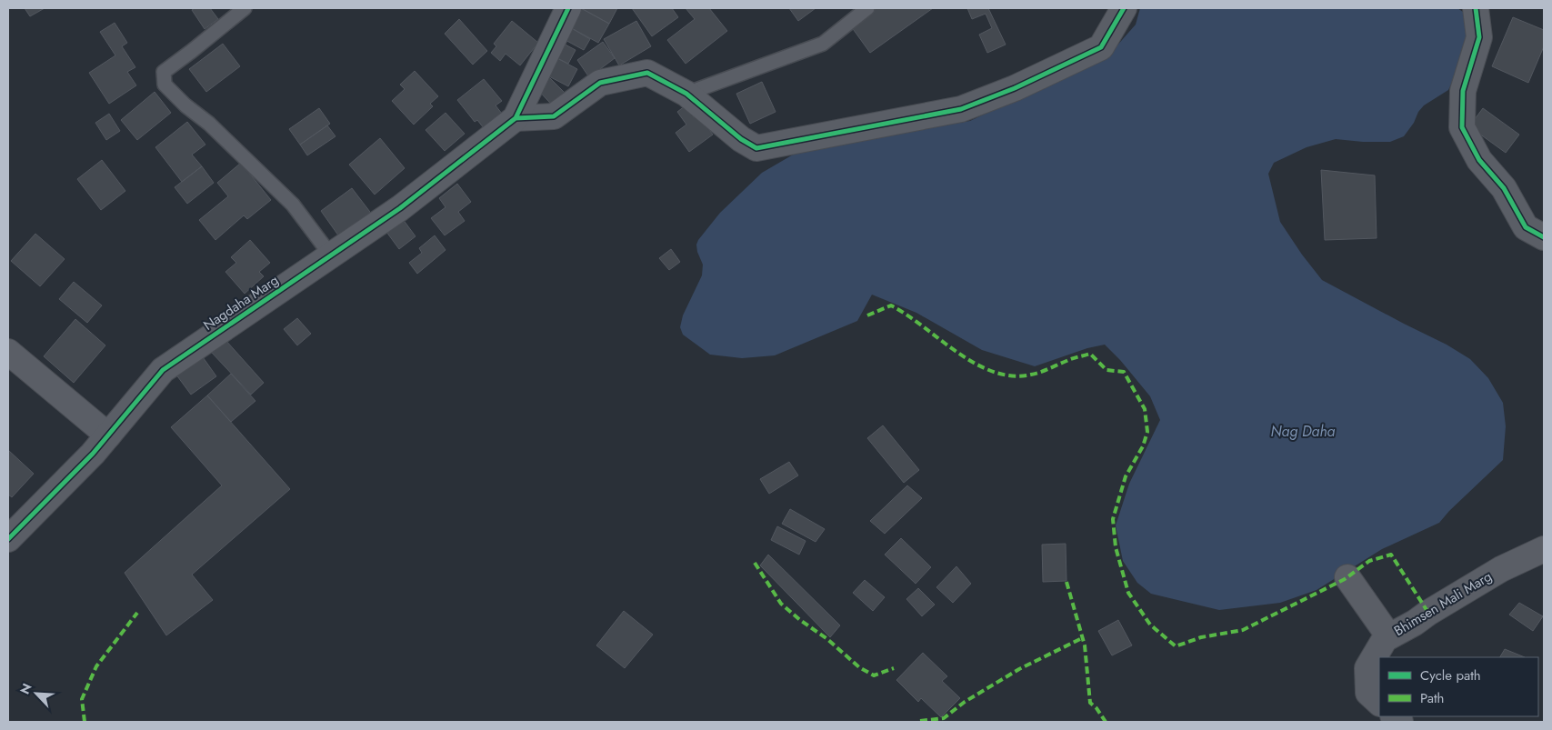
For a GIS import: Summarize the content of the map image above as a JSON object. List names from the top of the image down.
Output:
{
  "streets": {
    "street": ["Nagdaha Marg", "Bhimsen Mali Marg"]
  },
  "water": ["Nag Daha"],
  "legend": ["Cycle path", "Path"],
  "north": "top left"
}
